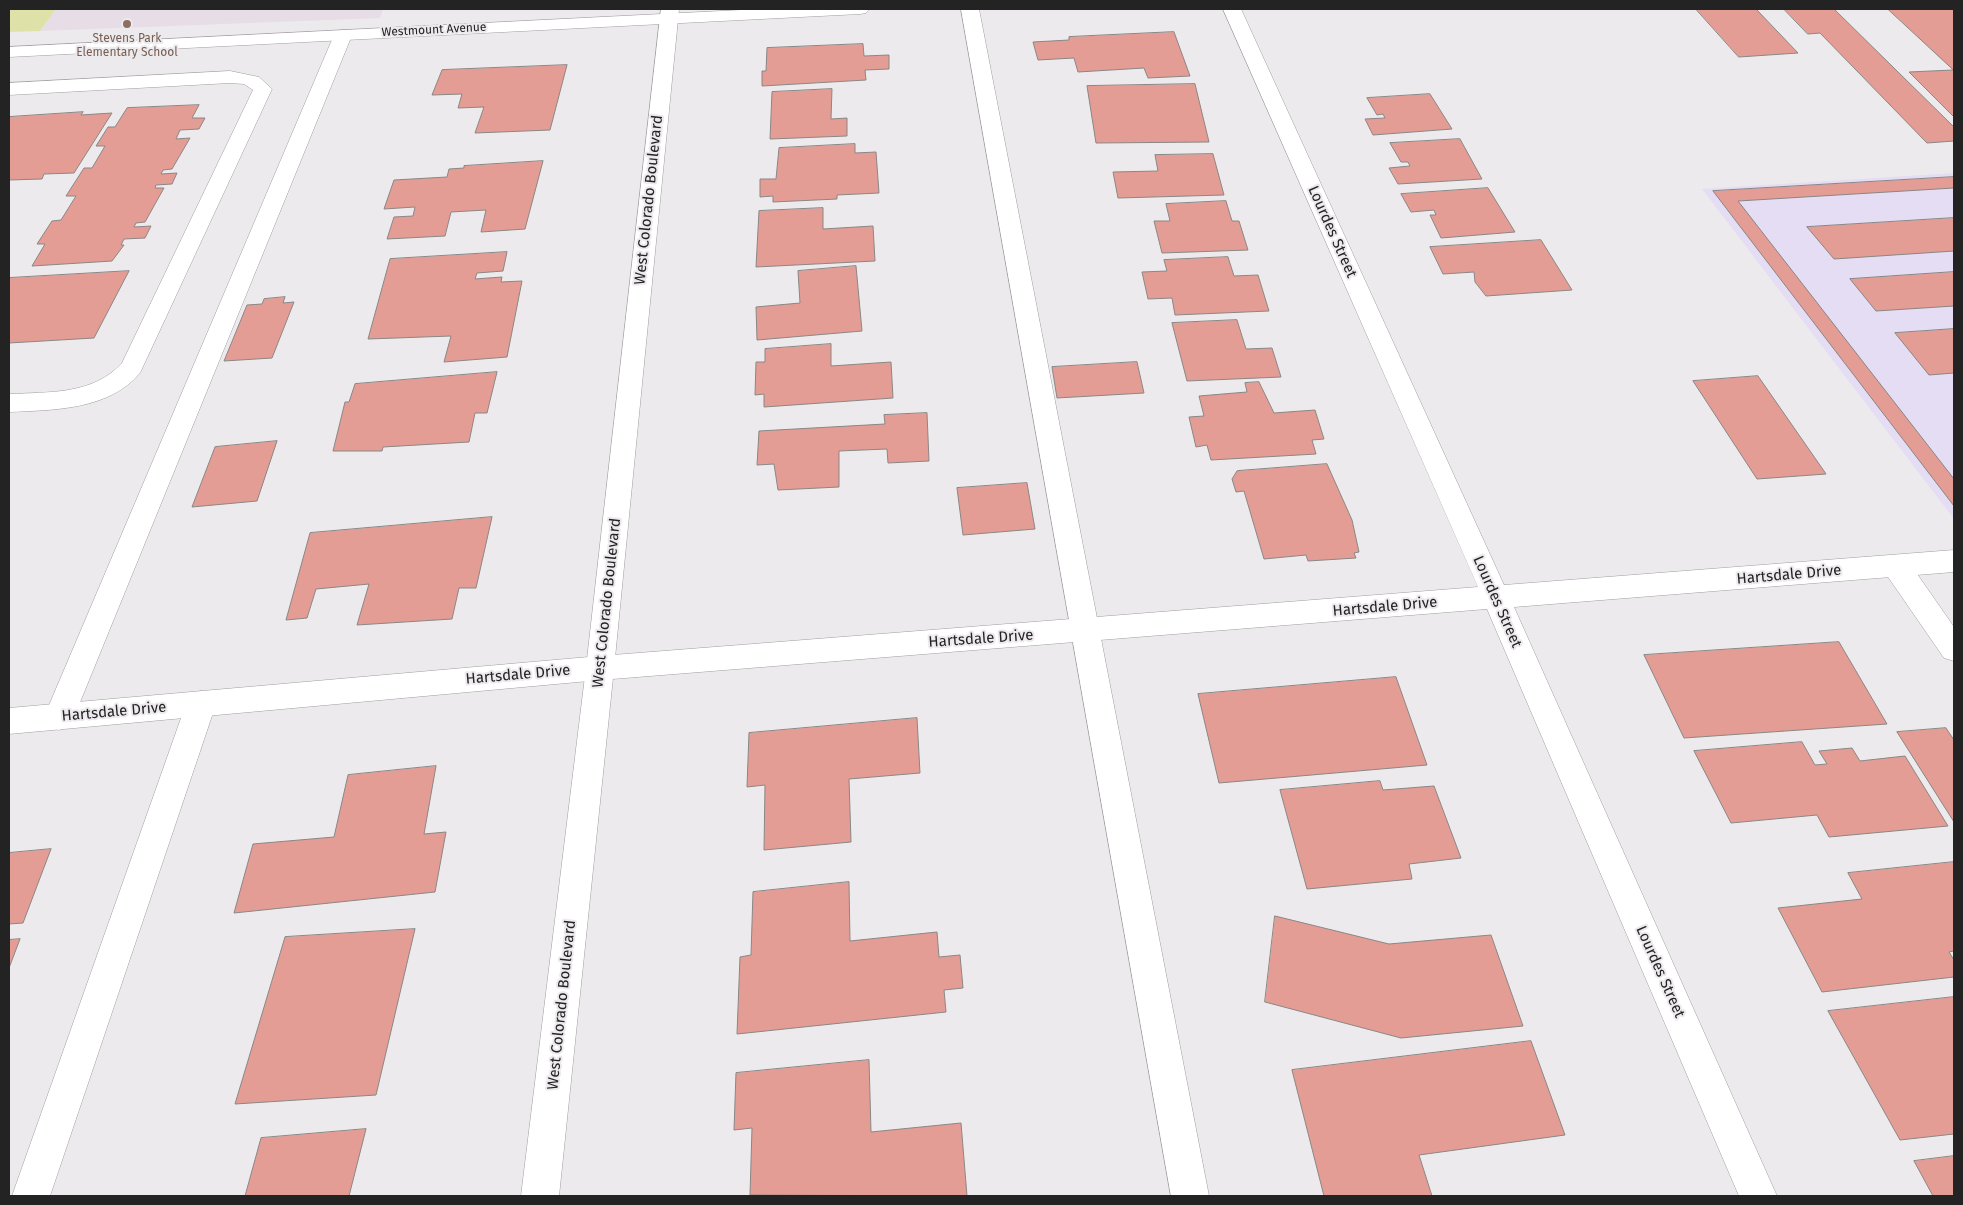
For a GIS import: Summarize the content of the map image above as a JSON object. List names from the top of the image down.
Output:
{
  "streets": {
    "street": [
      "Westmount Avenue",
      "West Colorado Boulevard",
      "Lourdes Street",
      "Hartsdale Drive"
    ]
  },
  "crossings": [
    ["Westmount Avenue", "West Colorado Boulevard"],
    ["West Colorado Boulevard", "Hartsdale Drive"],
    ["Lourdes Street", "Hartsdale Drive"]
  ],
  "places": ["Stevens Park Elementary School"]
}
